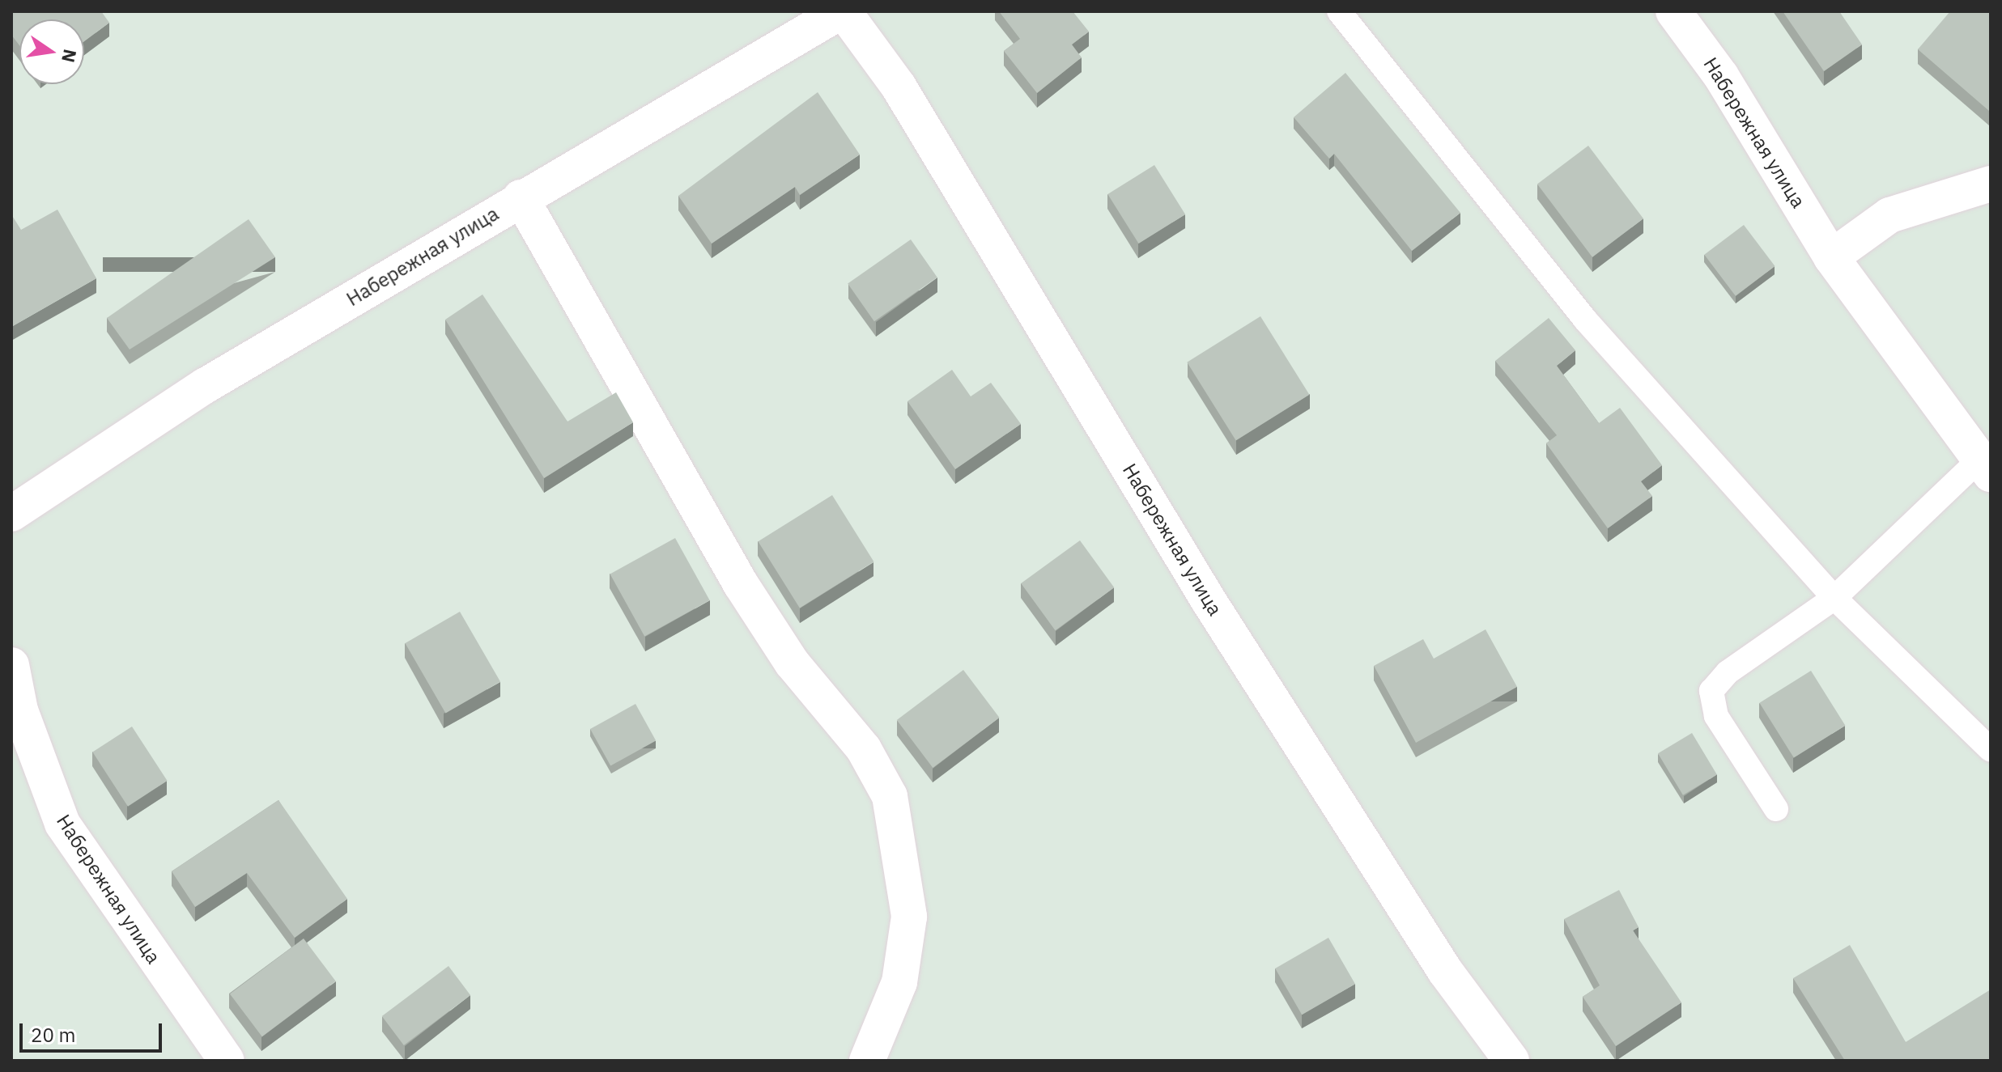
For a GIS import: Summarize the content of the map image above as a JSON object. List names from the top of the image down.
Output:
{
  "streets": {
    "street": ["Набережная улица"]
  },
  "scale_bar": "20 m",
  "north": "right"
}
